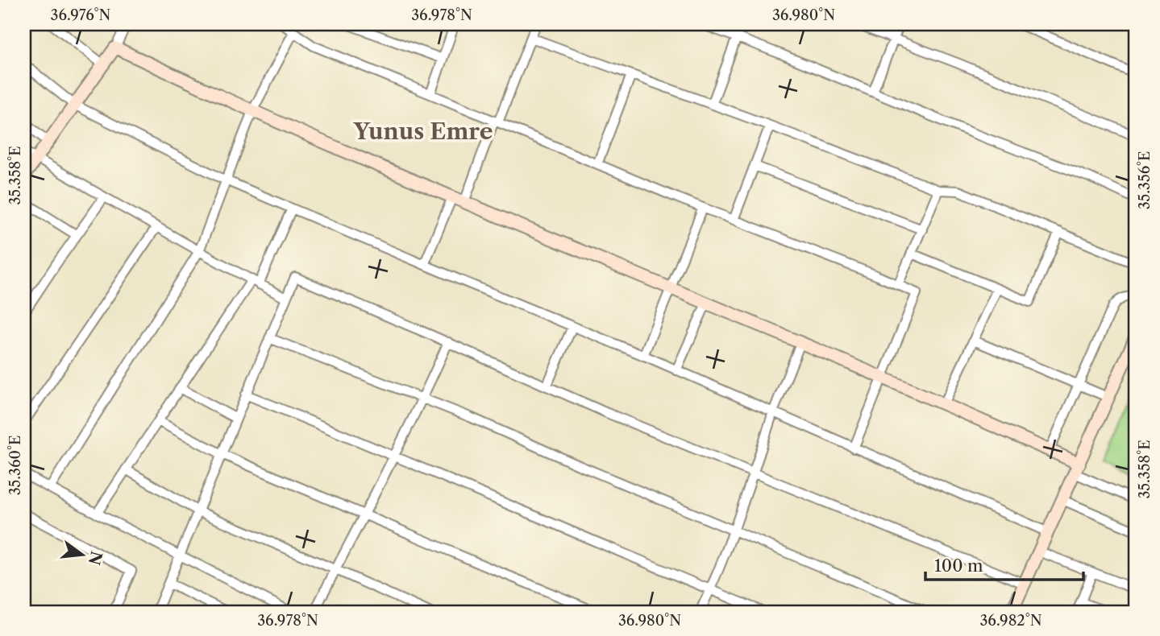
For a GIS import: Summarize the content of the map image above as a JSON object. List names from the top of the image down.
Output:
{
  "districts": ["Yunus Emre"],
  "scale_bar": "100 m",
  "north": "right",
  "coordinates": [
    "36.976°N",
    "36.978°N",
    "36.980°N",
    "35.358°E",
    "35.356°E",
    "35.360°E",
    "36.982°N"
  ]
}
